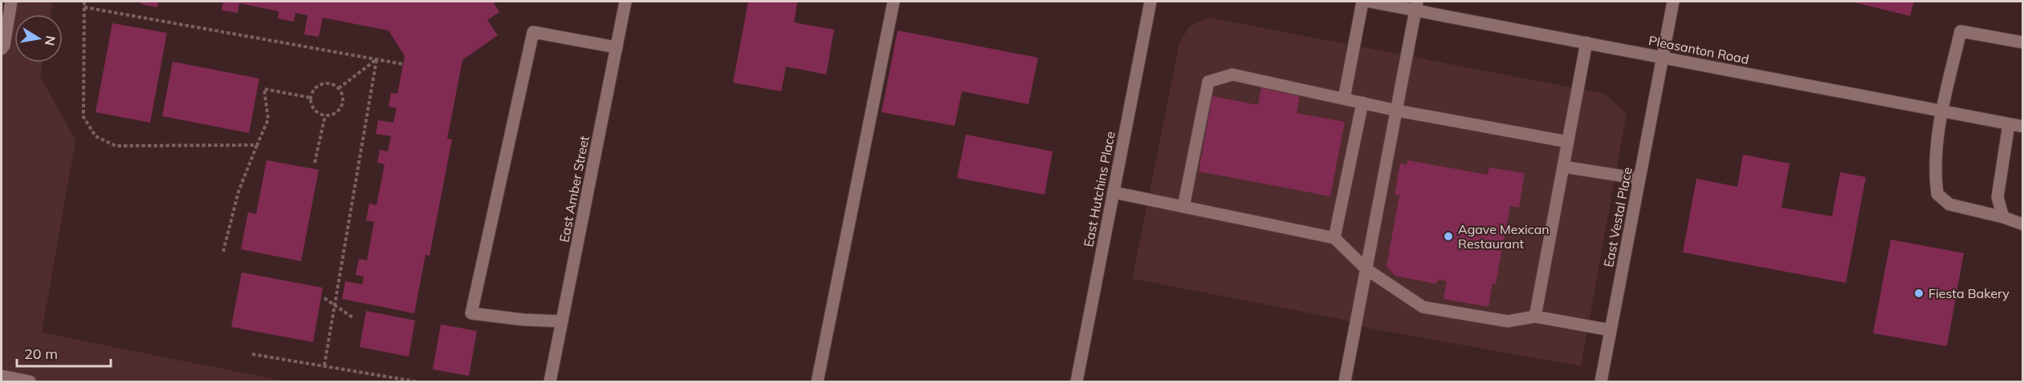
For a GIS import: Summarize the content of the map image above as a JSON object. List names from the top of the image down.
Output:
{
  "streets": {
    "street": [
      "Pleasanton Road",
      "East Amber Street",
      "East Hutchins Place",
      "East Vestal Place"
    ]
  },
  "crossings": [
    ["Pleasanton Road", "East Vestal Place"]
  ],
  "places": ["Agave Mexican Restaurant", "Fiesta Bakery"],
  "scale_bar": "20 m",
  "north": "right"
}
